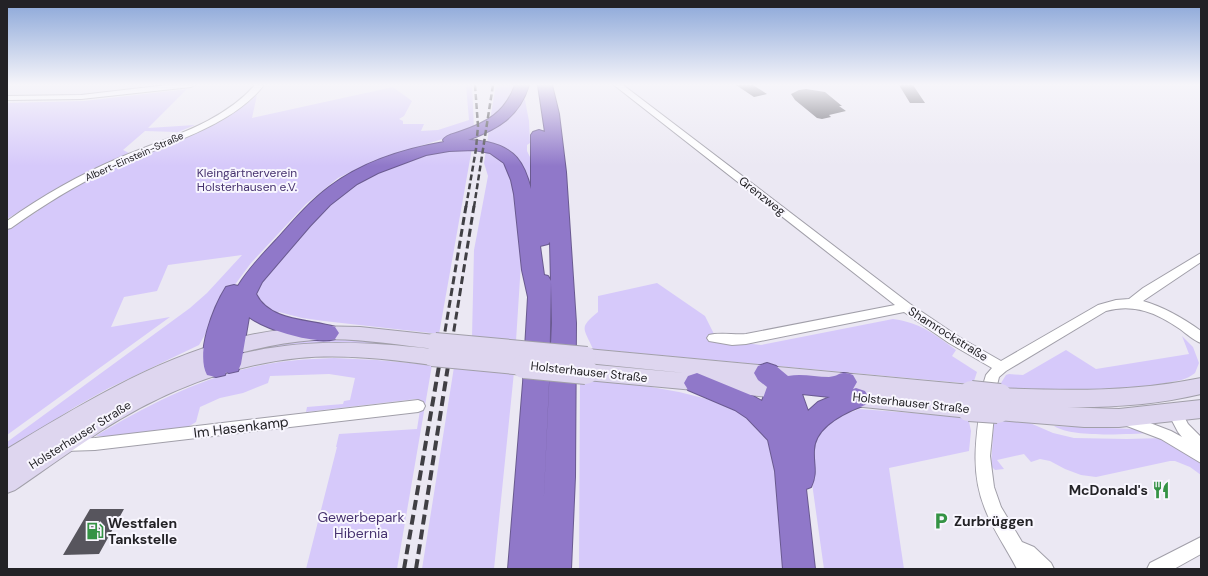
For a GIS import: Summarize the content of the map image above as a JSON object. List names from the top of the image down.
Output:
{
  "streets": {
    "main road": ["Holsterhauser Straße"],
    "street": [
      "Albert-Einstein-Straße",
      "Grenzweg",
      "Shamrockstraße",
      "Im Hasenkamp"
    ]
  },
  "crossings": [
    ["Grenzweg", "Shamrockstraße"],
    ["Holsterhauser Straße", "Im Hasenkamp"]
  ],
  "parks": ["Kleingärtnerverein Holsterhausen e.V.", "Gewerbepark Hibernia"],
  "places": {
    "restaurant": ["McDonald's"],
    "parking": ["Zurbrüggen"],
    "fuel station": ["Westfalen Tankstelle"]
  }
}
